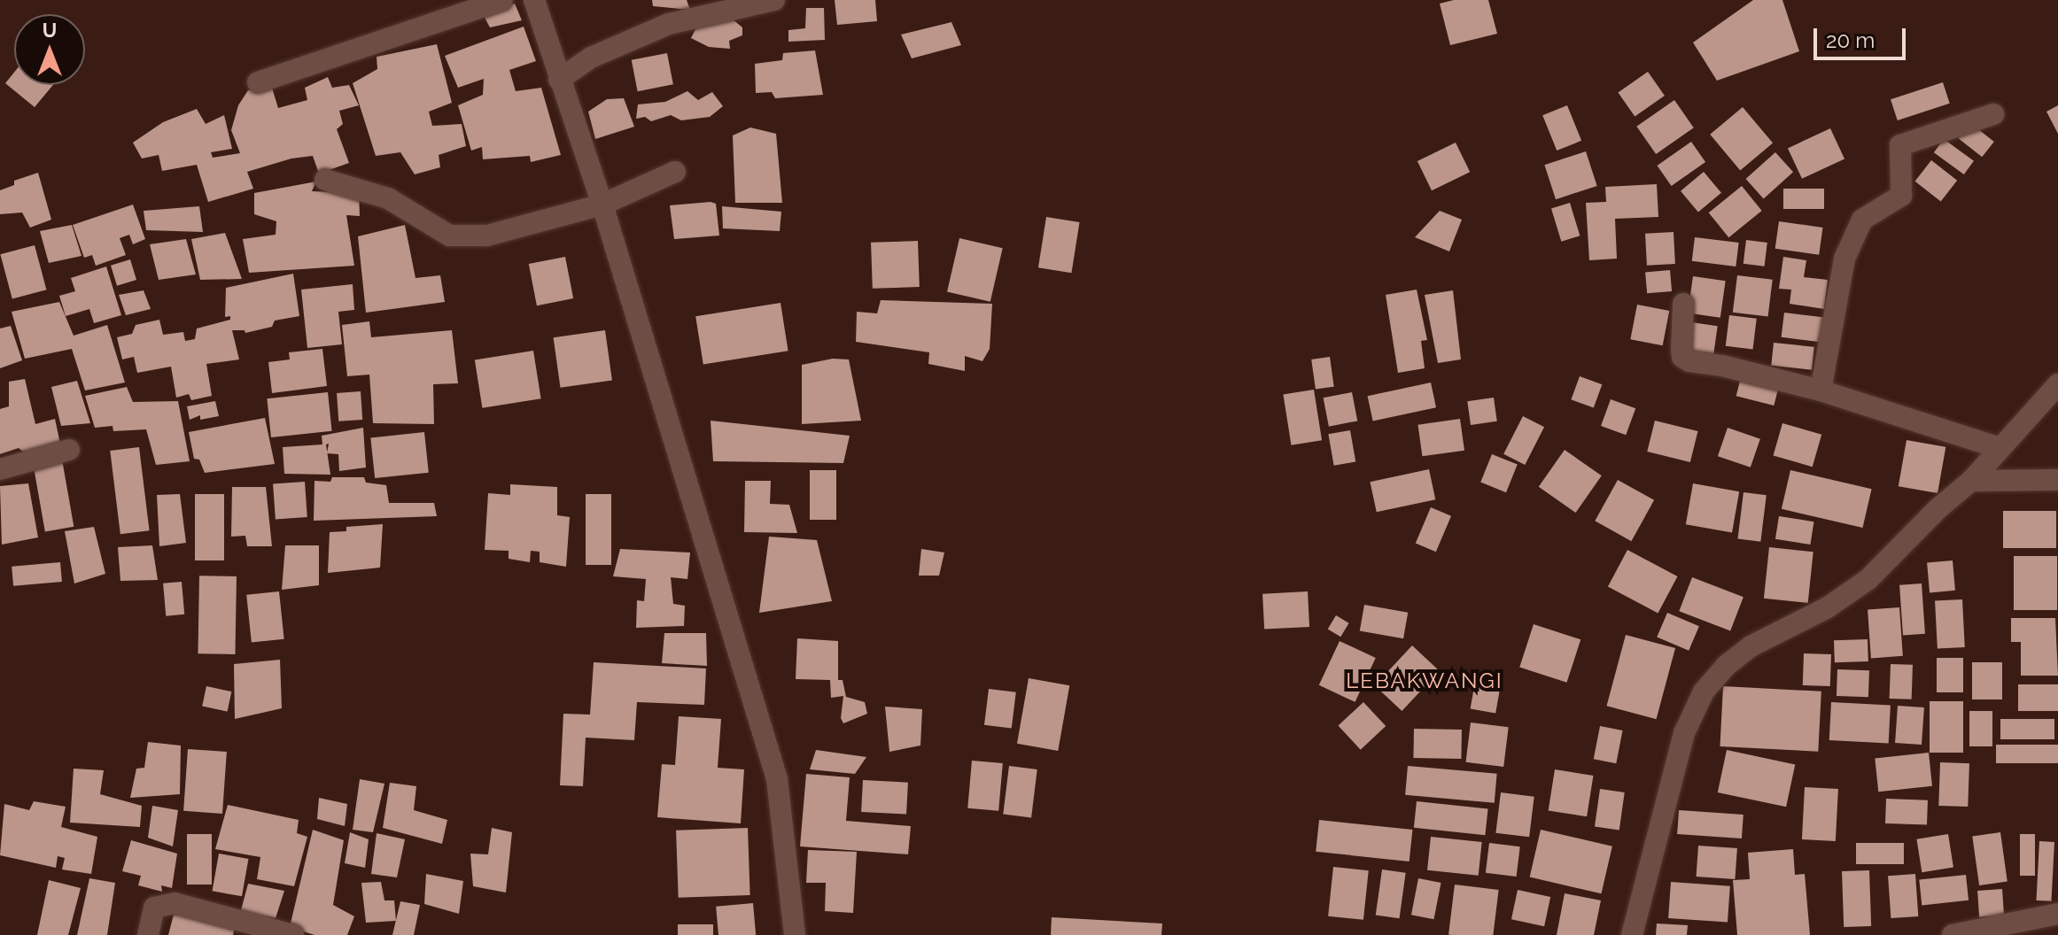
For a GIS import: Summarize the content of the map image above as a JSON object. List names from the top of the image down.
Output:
{
  "districts": ["LEBAKWANGI"],
  "scale_bar": "20 m",
  "north": "top"
}
